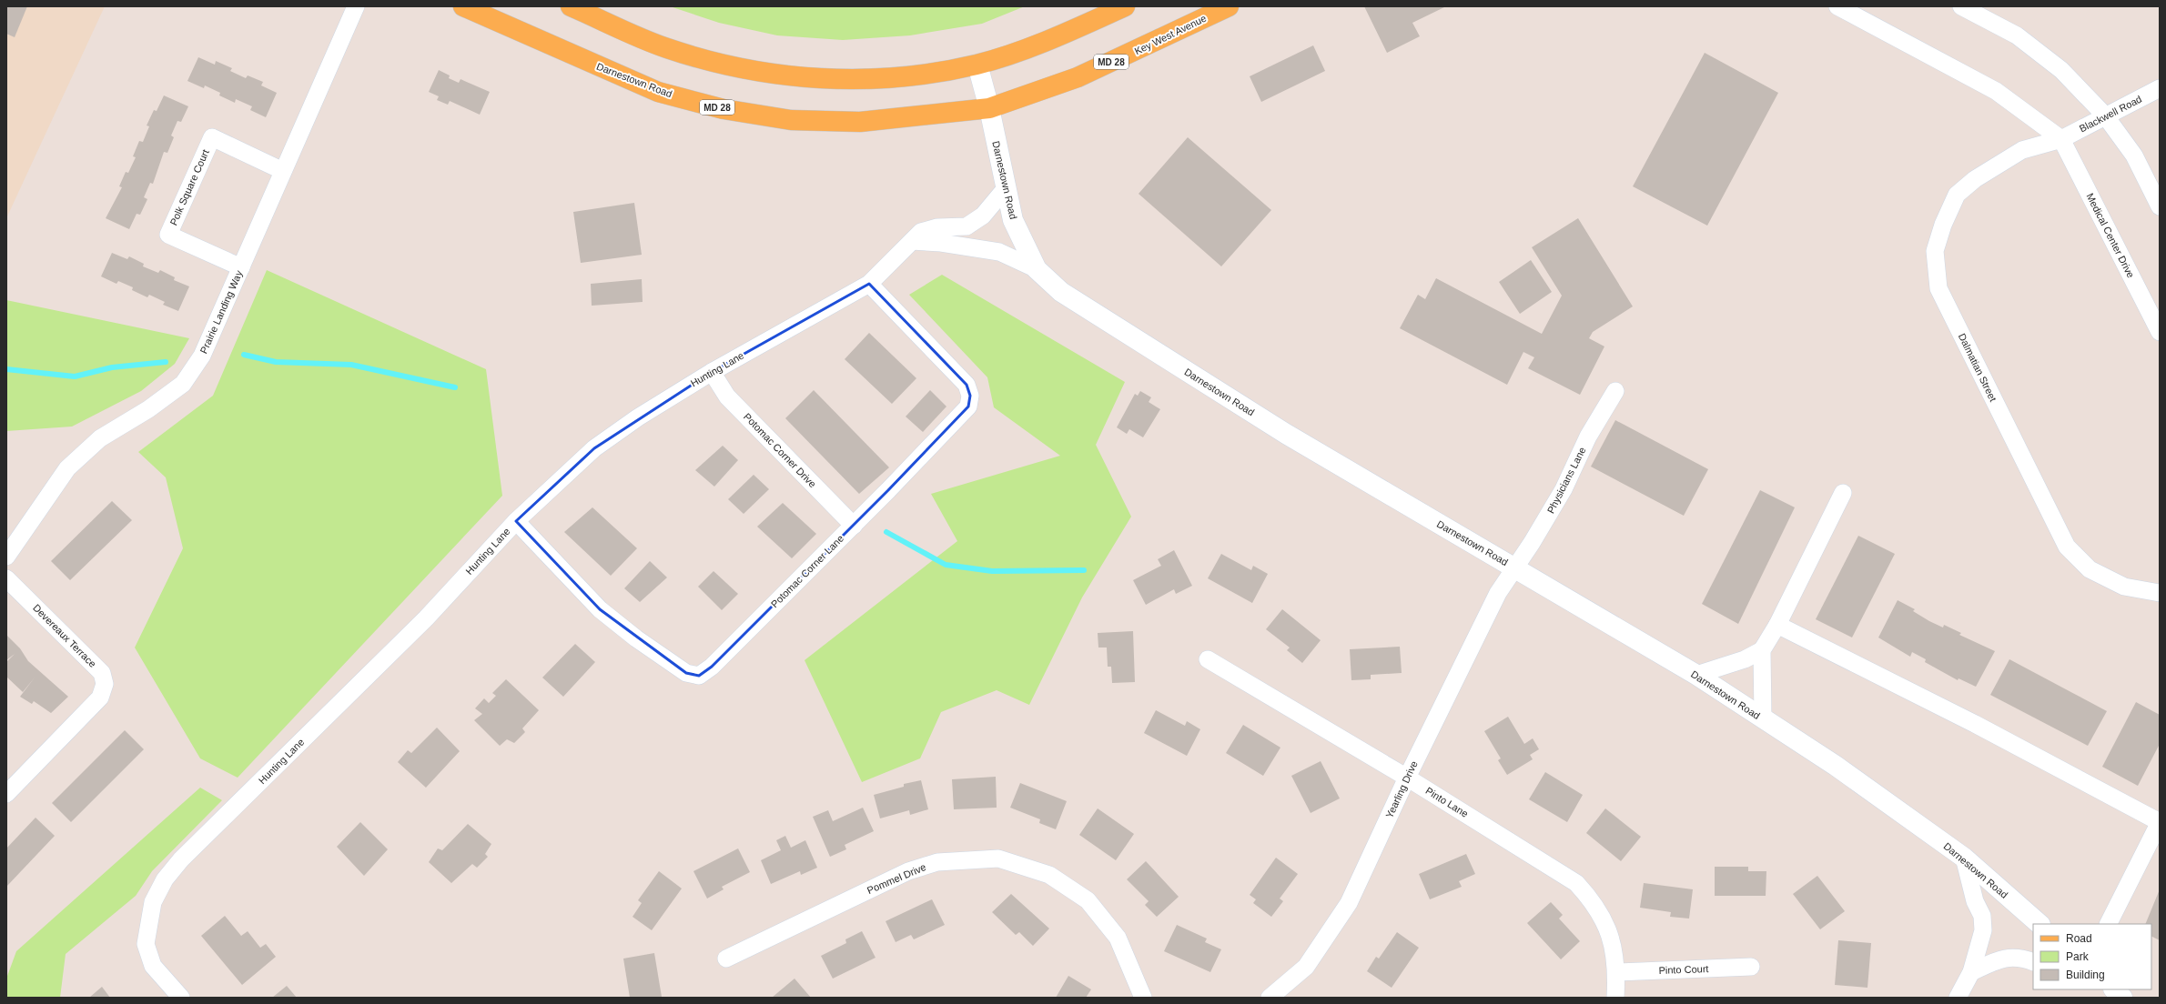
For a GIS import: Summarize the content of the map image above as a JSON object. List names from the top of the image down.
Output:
{
  "streets": {
    "main road": ["Key West Avenue", "MD 28", "Darnestown Road"],
    "street": [
      "Blackwell Road",
      "Polk Square Court",
      "Medical Center Drive",
      "Prairie Landing Way",
      "Dalmatian Street",
      "Hunting Lane",
      "Potomac Corner Drive",
      "Physicians Lane",
      "Potomac Corner Lane",
      "Devereaux Terrace",
      "Yearling Drive",
      "Pinto Lane",
      "Pommel Drive",
      "Pinto Court"
    ]
  },
  "crossings": [
    ["Key West Avenue", "Darnestown Road"],
    ["Darnestown Road", "Hunting Lane"],
    ["Darnestown Road", "Physicians Lane"],
    ["Darnestown Road", "Yearling Drive"],
    ["Blackwell Road", "Medical Center Drive"],
    ["Blackwell Road", "Dalmatian Street"],
    ["Polk Square Court", "Prairie Landing Way"],
    ["Medical Center Drive", "Dalmatian Street"],
    ["Hunting Lane", "Potomac Corner Drive"],
    ["Hunting Lane", "Potomac Corner Lane"],
    ["Potomac Corner Drive", "Potomac Corner Lane"],
    ["Physicians Lane", "Yearling Drive"],
    ["Yearling Drive", "Pinto Lane"],
    ["Pinto Lane", "Pinto Court"]
  ],
  "legend": ["Road", "Park", "Building"]
}
